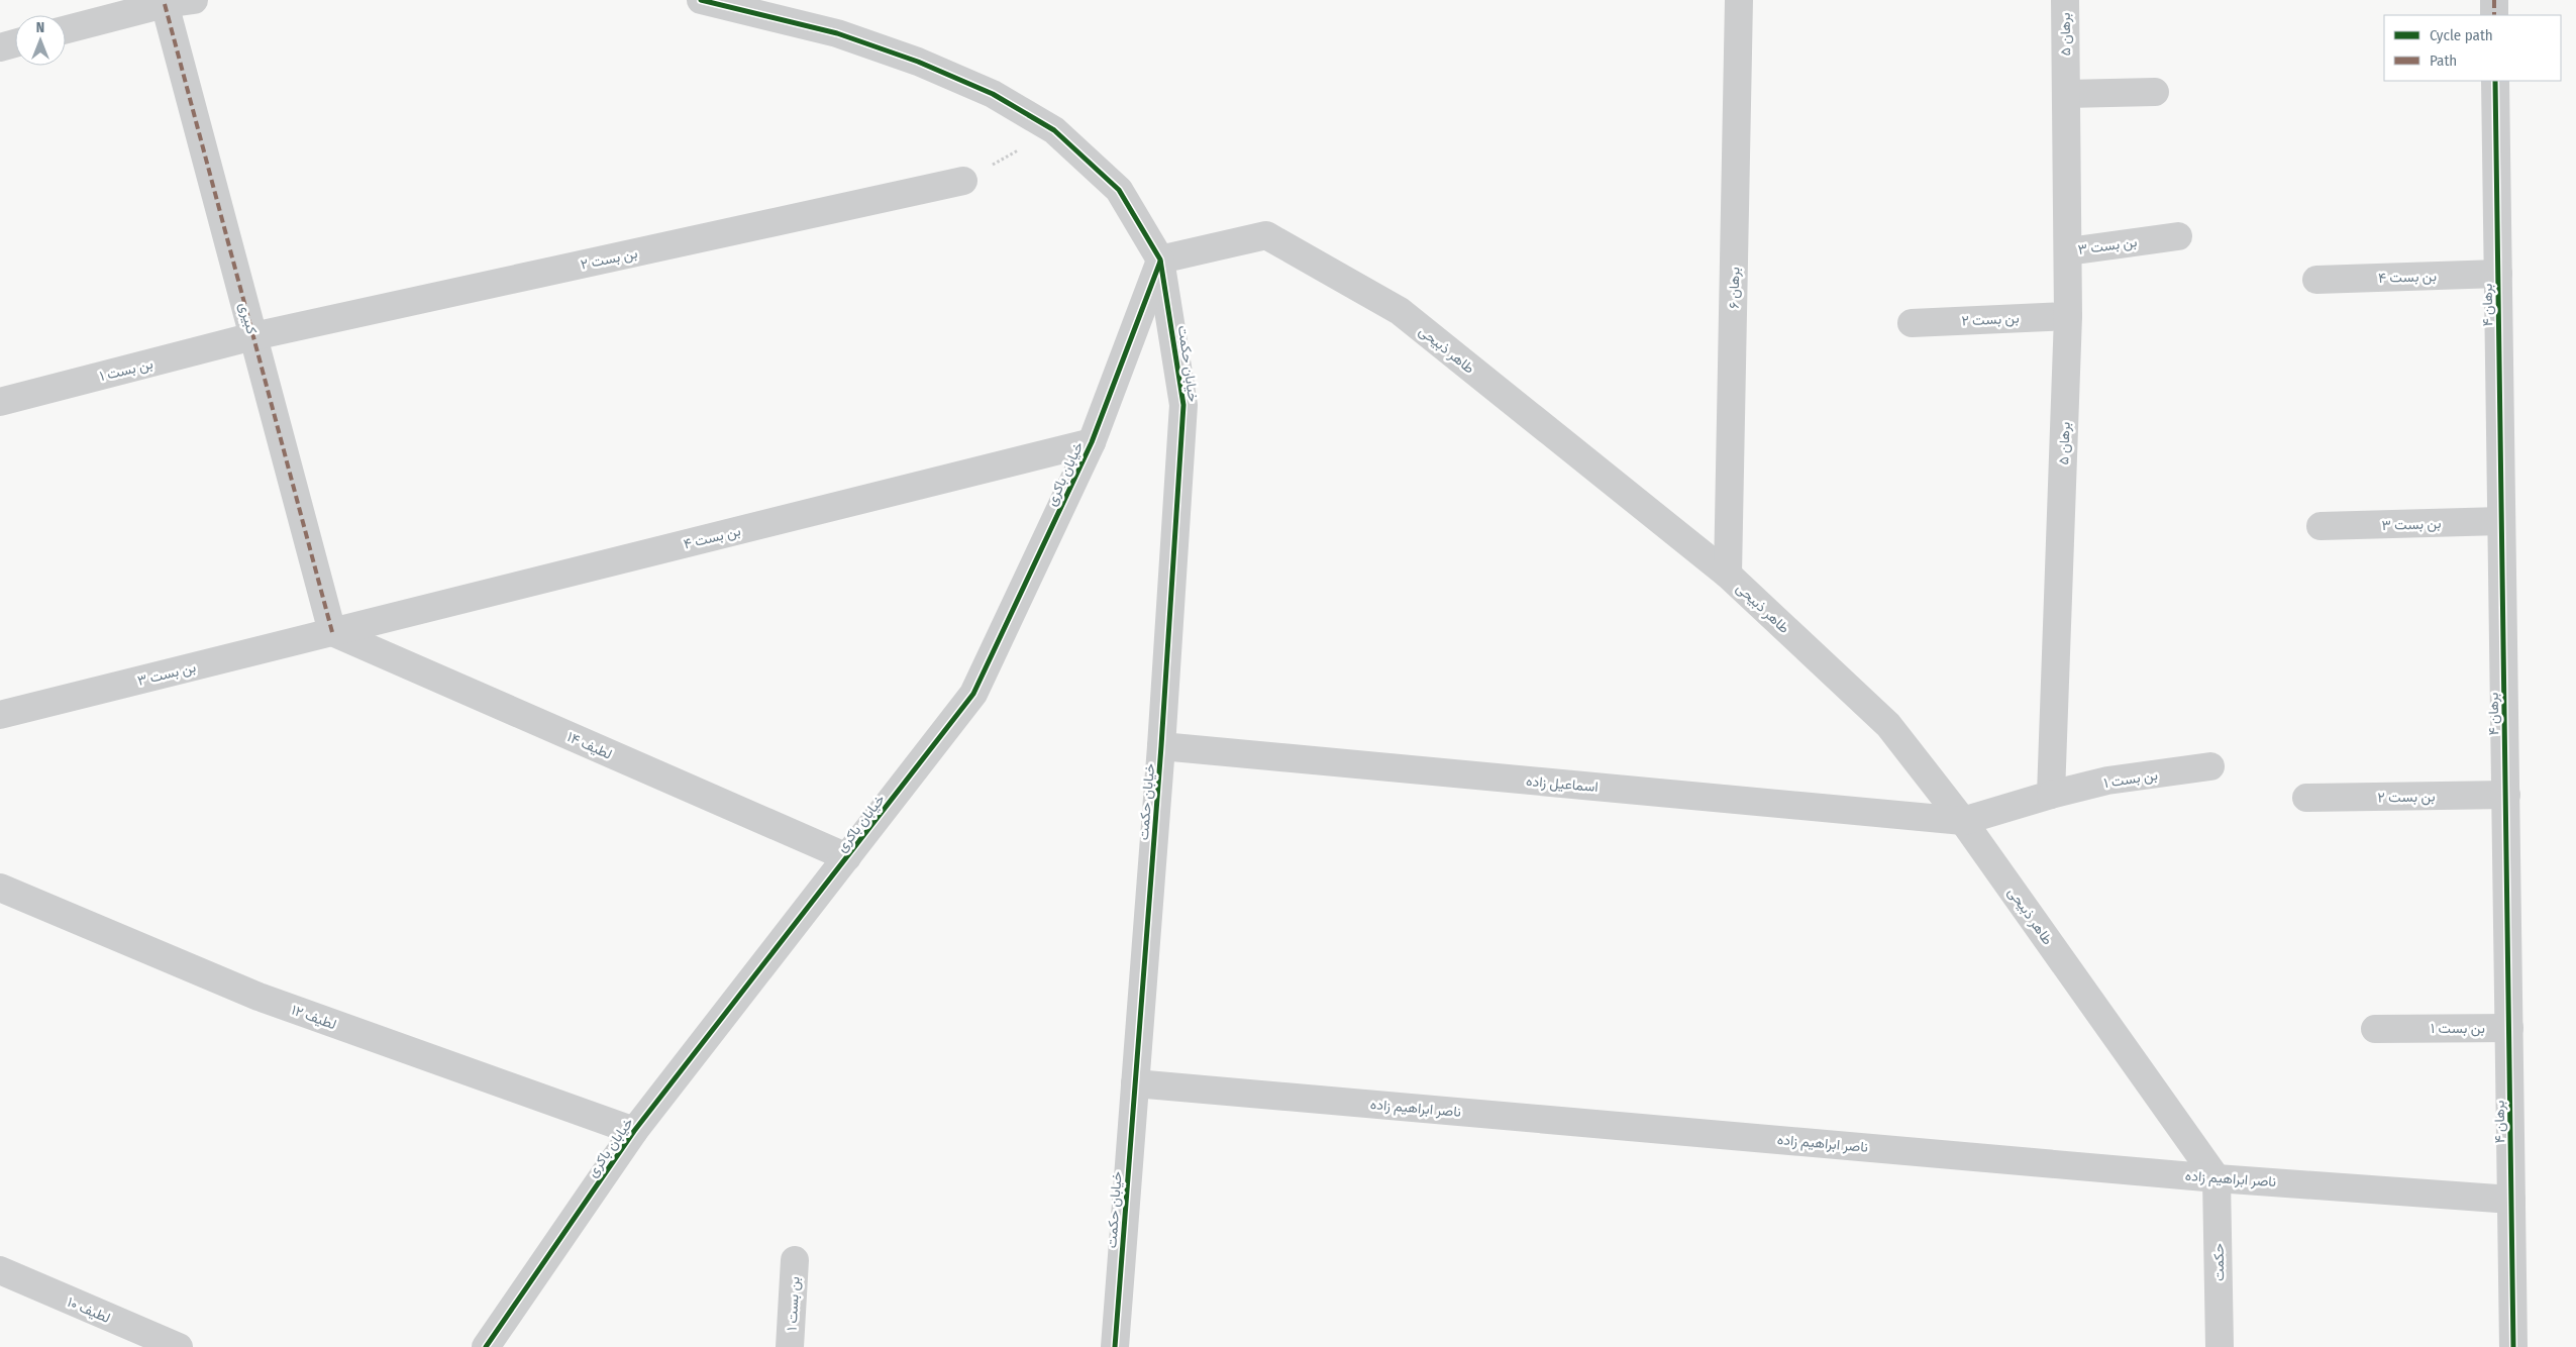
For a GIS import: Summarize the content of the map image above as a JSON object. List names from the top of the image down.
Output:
{
  "streets": {
    "street": [
      "برهان ۵",
      "بن بست ۳",
      "بن بست ۲",
      "بن بست ۴",
      "برهان ۶",
      "برهان ۴",
      "کبیری",
      "طاهر ذبیحی",
      "خیابان حکمت",
      "بن بست ۱",
      "خیابان باکری",
      "لطیف ۱۴",
      "اسماعیل زاده",
      "لطیف ۱۲",
      "ناصر ابراهیم زاده",
      "حکمت",
      "لطیف ۱۰"
    ]
  },
  "crossings": [
    ["برهان ۵", "بن بست ۳"],
    ["برهان ۵", "بن بست ۲"],
    ["برهان ۵", "بن بست ۱"],
    ["بن بست ۳", "بن بست ۴"],
    ["بن بست ۳", "برهان ۴"],
    ["بن بست ۳", "کبیری"],
    ["بن بست ۳", "لطیف ۱۴"],
    ["بن بست ۲", "برهان ۴"],
    ["بن بست ۲", "کبیری"],
    ["بن بست ۲", "بن بست ۱"],
    ["بن بست ۴", "برهان ۴"],
    ["بن بست ۴", "کبیری"],
    ["بن بست ۴", "خیابان باکری"],
    ["بن بست ۴", "لطیف ۱۴"],
    ["برهان ۶", "طاهر ذبیحی"],
    ["برهان ۴", "بن بست ۱"],
    ["برهان ۴", "ناصر ابراهیم زاده"],
    ["کبیری", "بن بست ۱"],
    ["کبیری", "لطیف ۱۴"],
    ["طاهر ذبیحی", "خیابان حکمت"],
    ["طاهر ذبیحی", "خیابان باکری"],
    ["طاهر ذبیحی", "اسماعیل زاده"],
    ["طاهر ذبیحی", "ناصر ابراهیم زاده"],
    ["طاهر ذبیحی", "حکمت"],
    ["خیابان حکمت", "خیابان باکری"],
    ["خیابان حکمت", "اسماعیل زاده"],
    ["خیابان حکمت", "ناصر ابراهیم زاده"],
    ["خیابان باکری", "لطیف ۱۴"],
    ["خیابان باکری", "لطیف ۱۲"],
    ["ناصر ابراهیم زاده", "حکمت"]
  ],
  "legend": ["Cycle path", "Path"],
  "north": "top"
}
